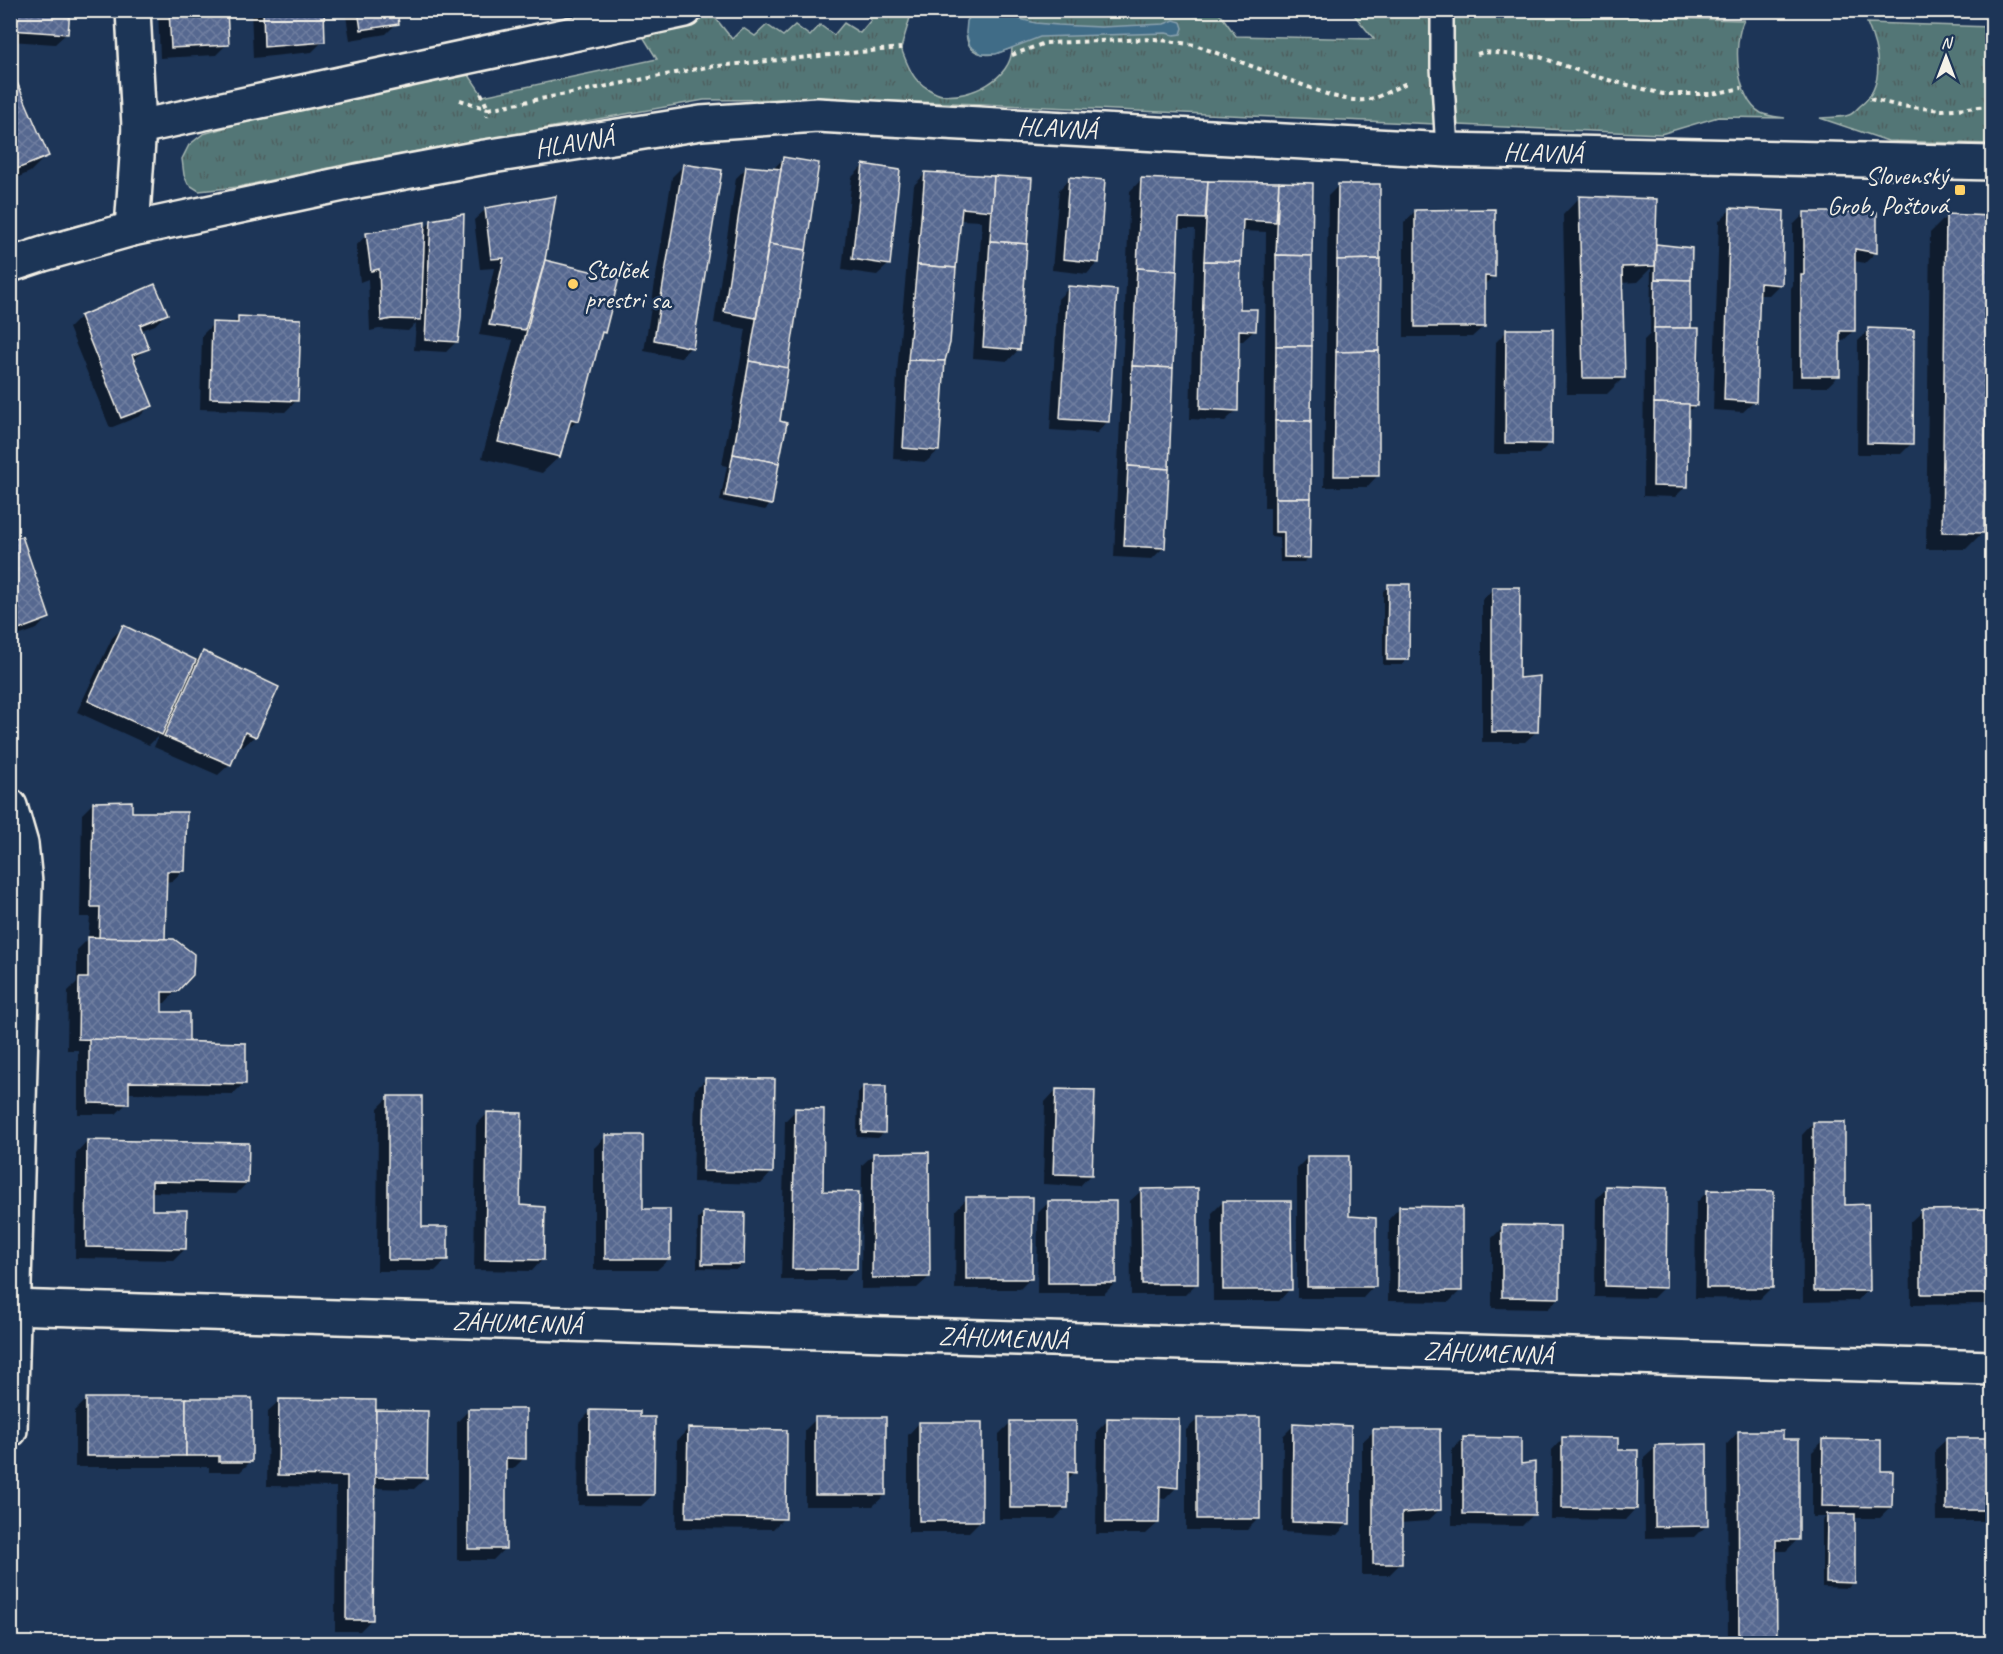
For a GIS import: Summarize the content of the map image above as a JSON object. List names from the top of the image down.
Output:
{
  "streets": {
    "street": ["HLAVNÁ", "ZÁHUMENNÁ"]
  },
  "places": {
    "transit": ["Slovenský Grob, Poštová"],
    "other": ["Stolček prestri sa"]
  },
  "north": "top"
}
